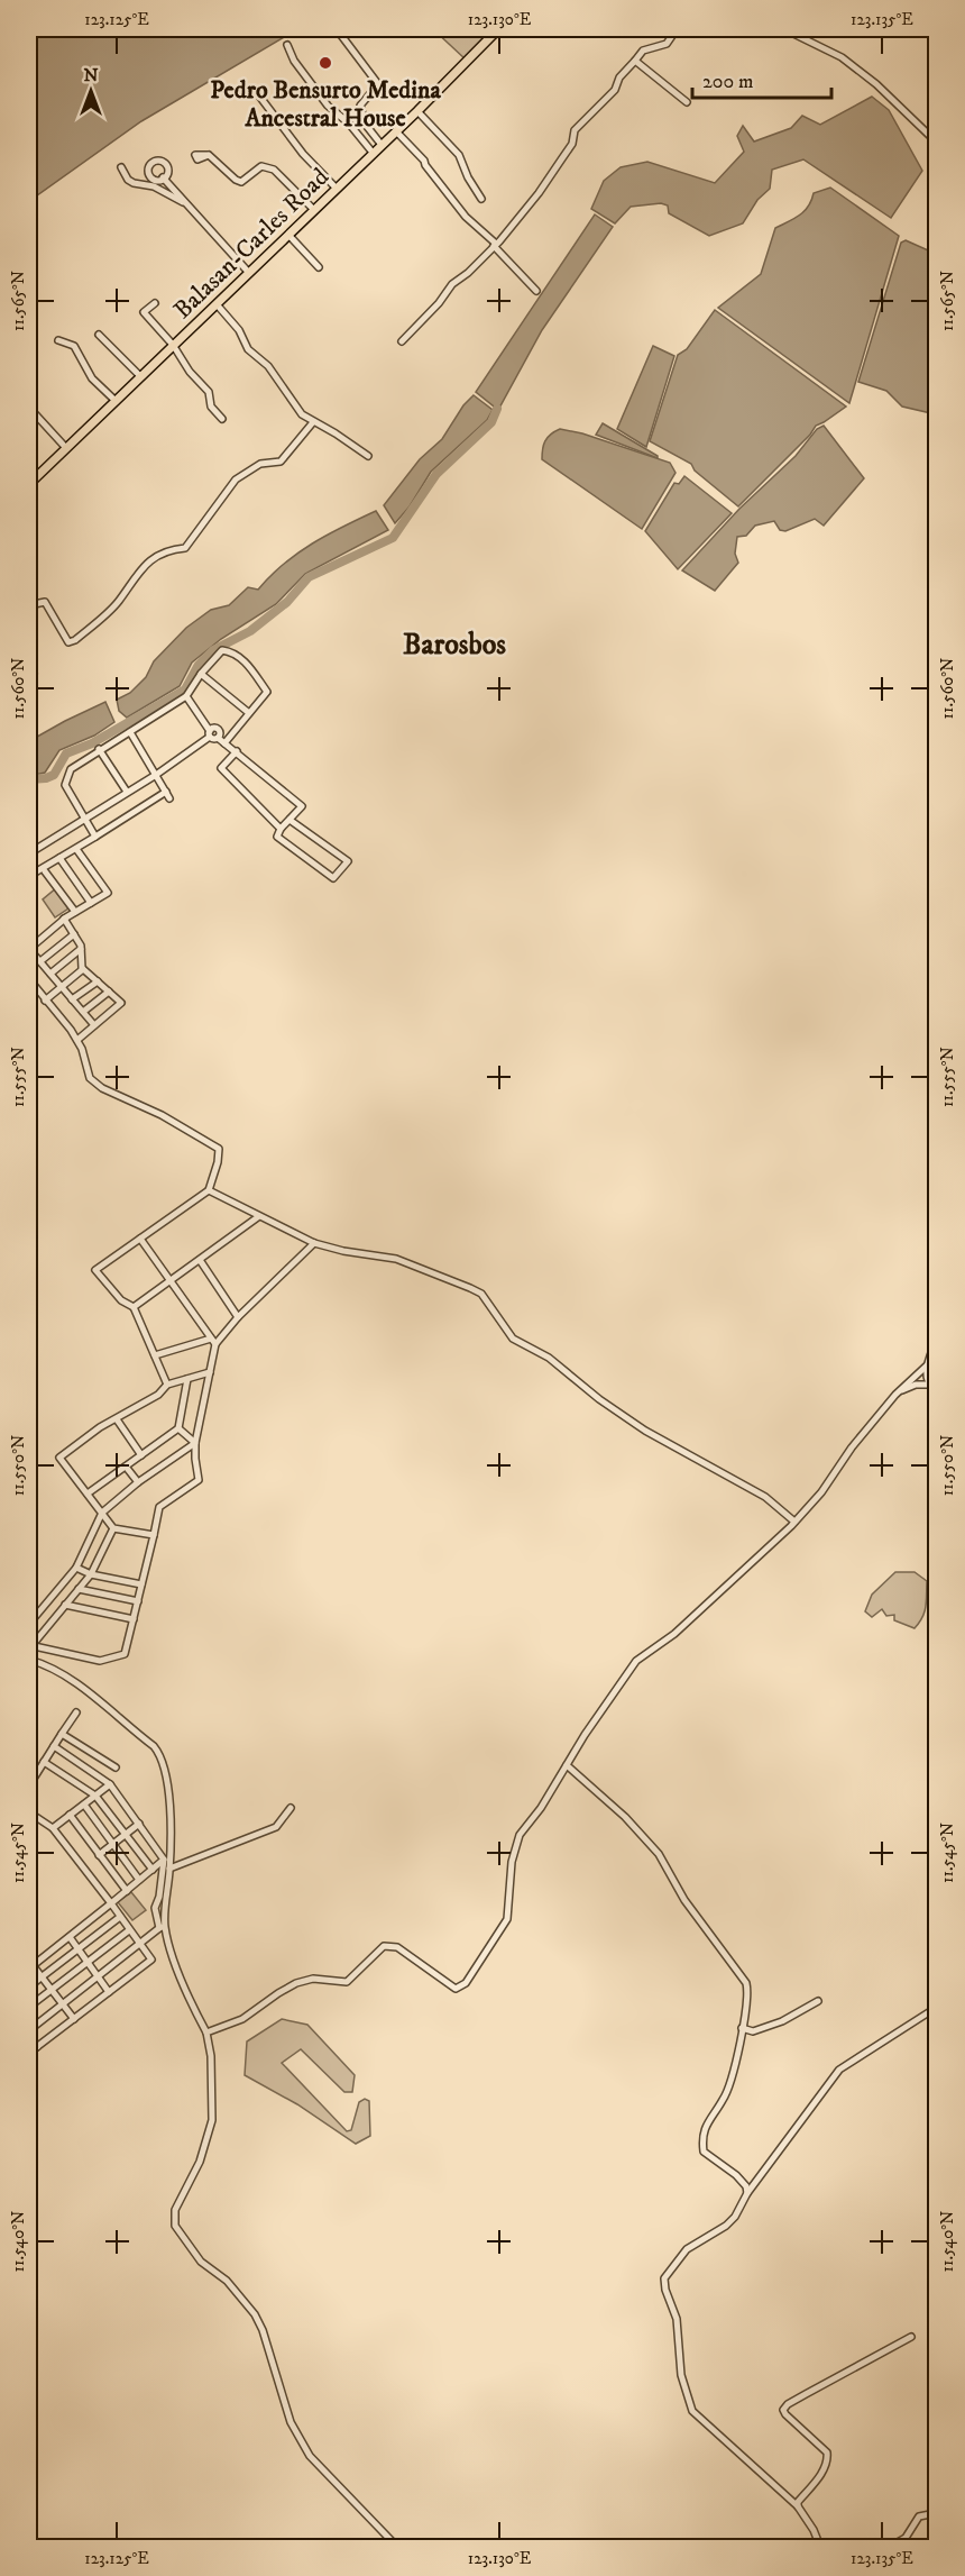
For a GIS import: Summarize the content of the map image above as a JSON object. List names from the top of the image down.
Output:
{
  "streets": {
    "main road": ["Balasan-Carles Road"]
  },
  "districts": ["Barosbos"],
  "places": ["Pedro Bensurto Medina Ancestral House"],
  "scale_bar": "200 m",
  "north": "top",
  "coordinates": [
    "123.125°E",
    "123.130°E",
    "123.135°E",
    "11.565°N",
    "11.560°N",
    "11.555°N",
    "11.550°N",
    "11.545°N",
    "11.540°N"
  ]
}
